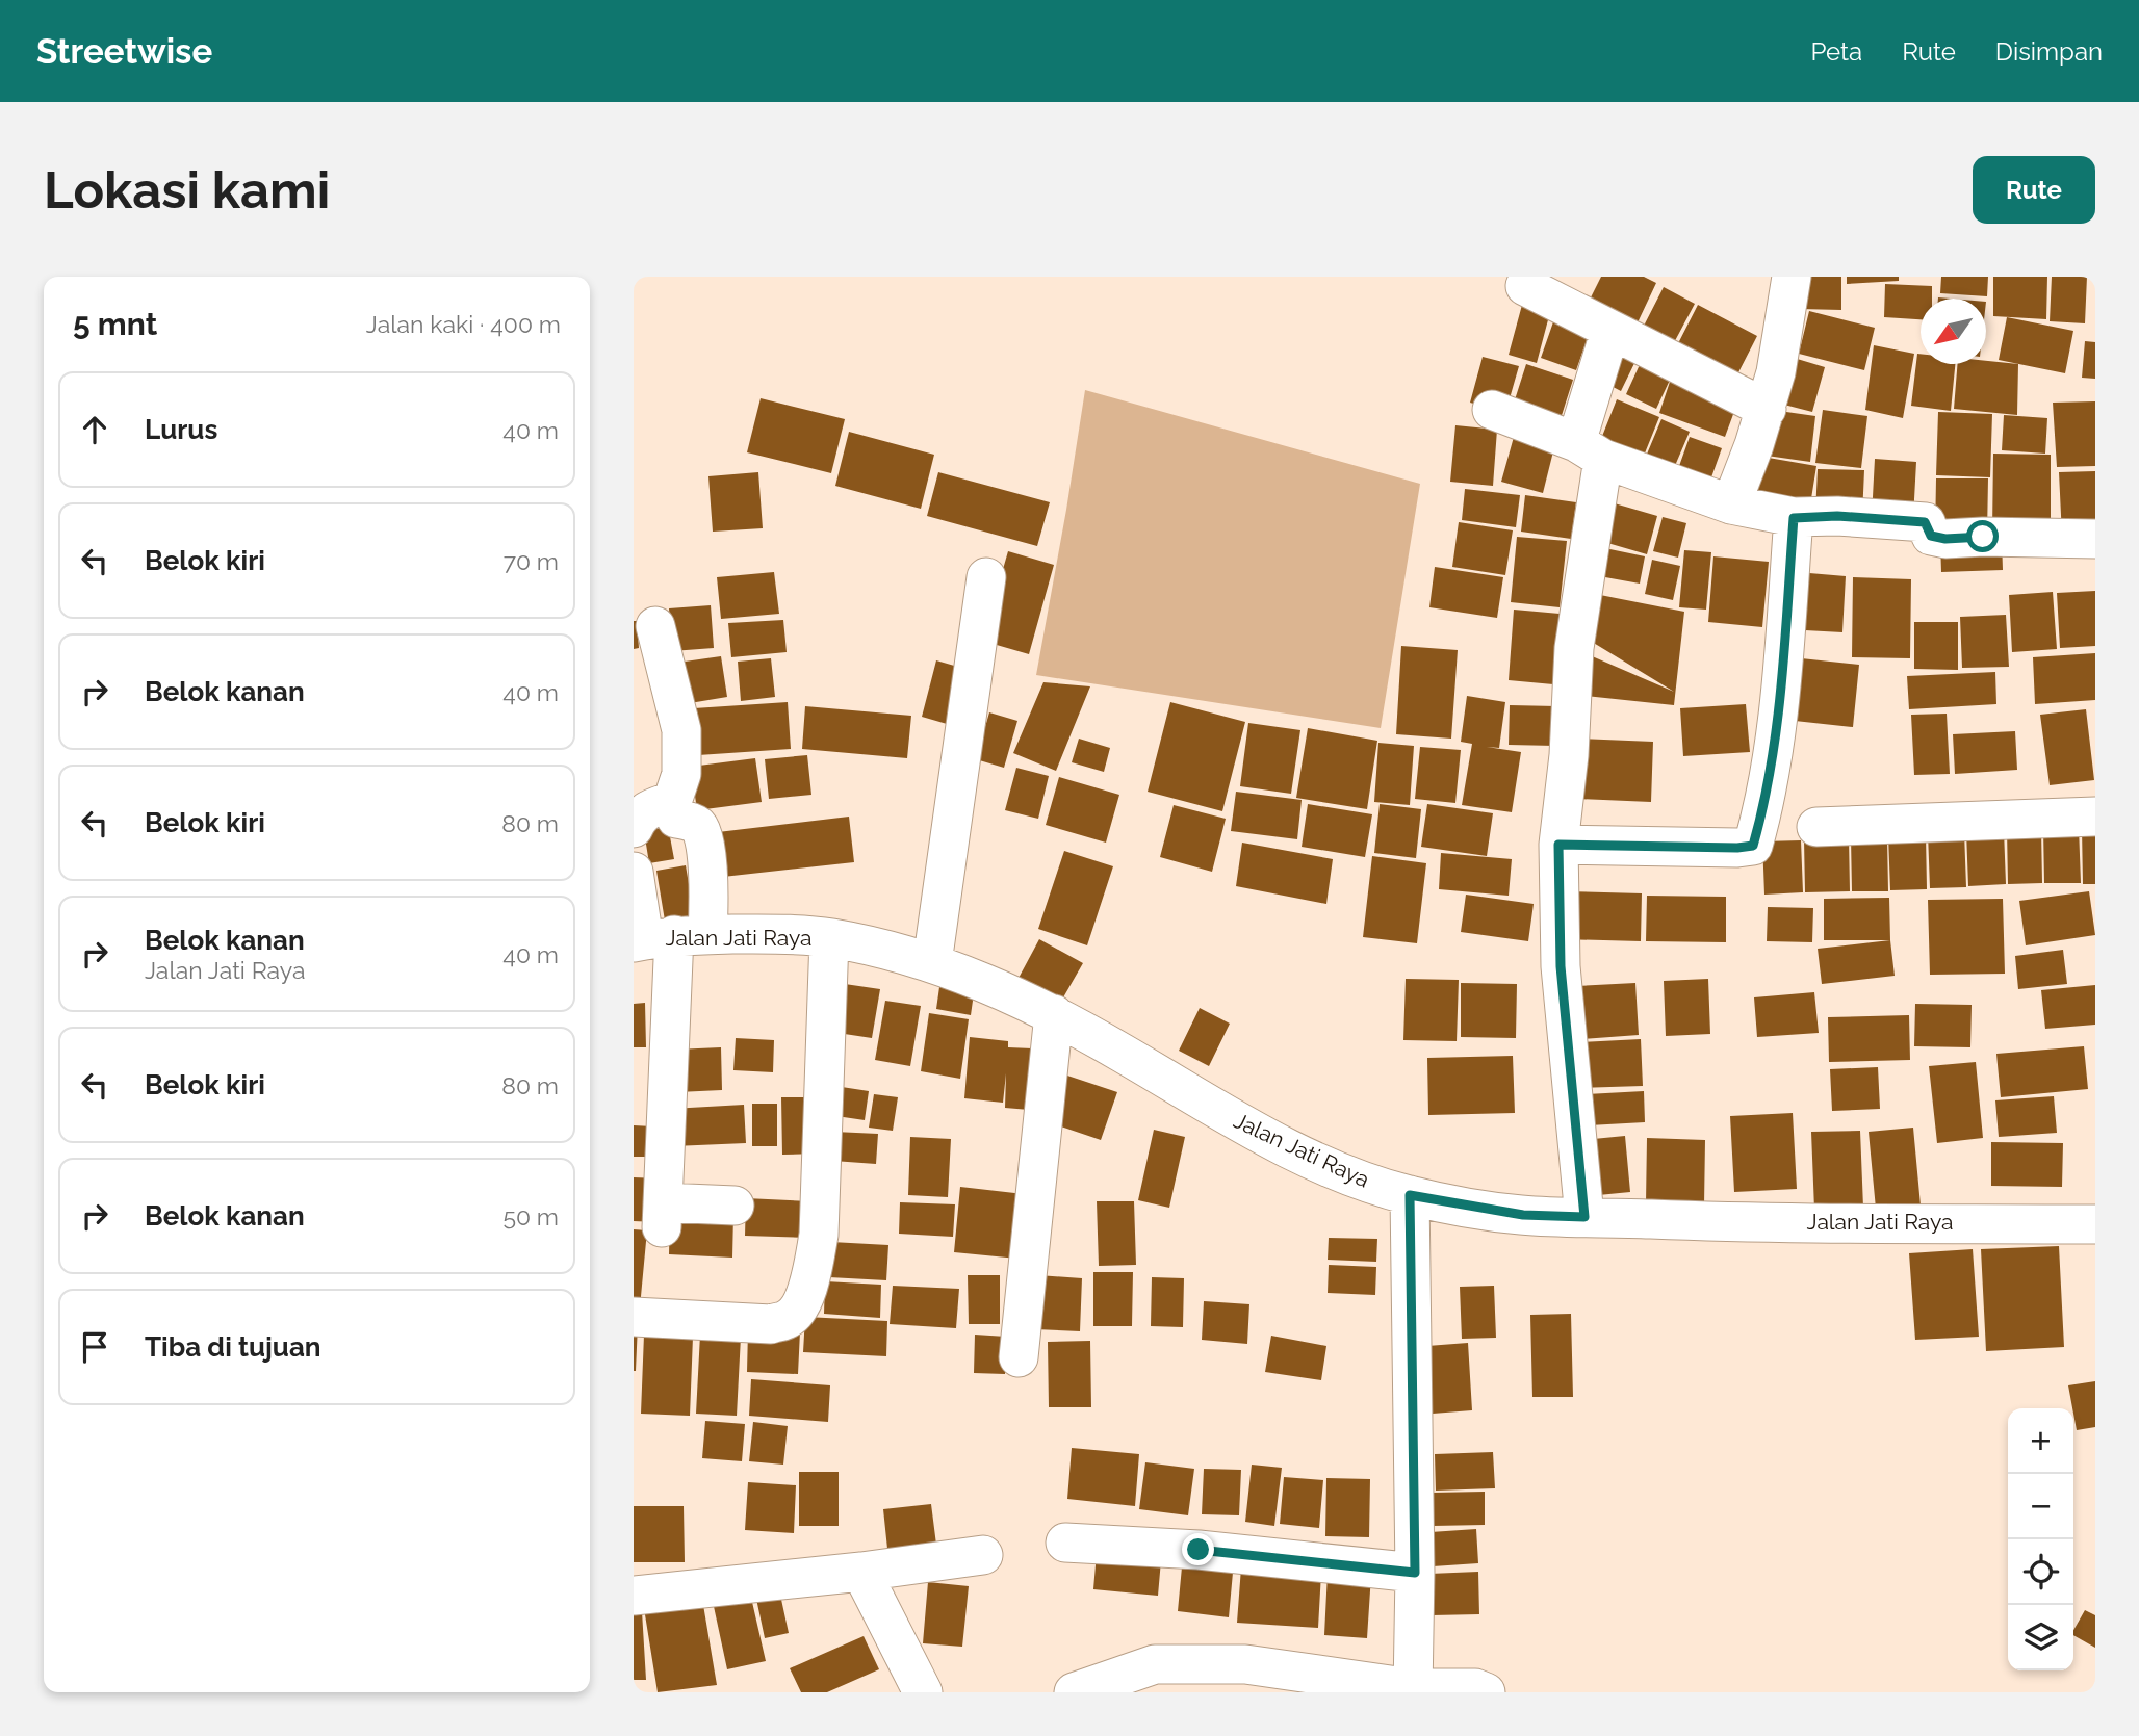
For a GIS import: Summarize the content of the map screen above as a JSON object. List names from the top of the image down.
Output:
{
  "streets": {
    "street": ["Jalan Jati Raya"]
  },
  "north": "bottom left",
  "page": {
    "header": "Streetwise",
    "nav": ["Peta", "Rute", "Disimpan"],
    "buttons": "Rute",
    "title": "Lokasi kami",
    "heading": ["5 mnt", "Jalan kaki · 400 m"],
    "list": [
      ["Lurus", "40 m"],
      ["Belok kiri", "70 m"],
      ["Belok kanan", "40 m"],
      ["Belok kiri", "80 m"],
      ["Belok kanan", "Jalan Jati Raya", "40 m"],
      ["Belok kiri", "80 m"],
      ["Belok kanan", "50 m"],
      "Tiba di tujuan"
    ],
    "map_buttons": ["+", "−"]
  }
}
